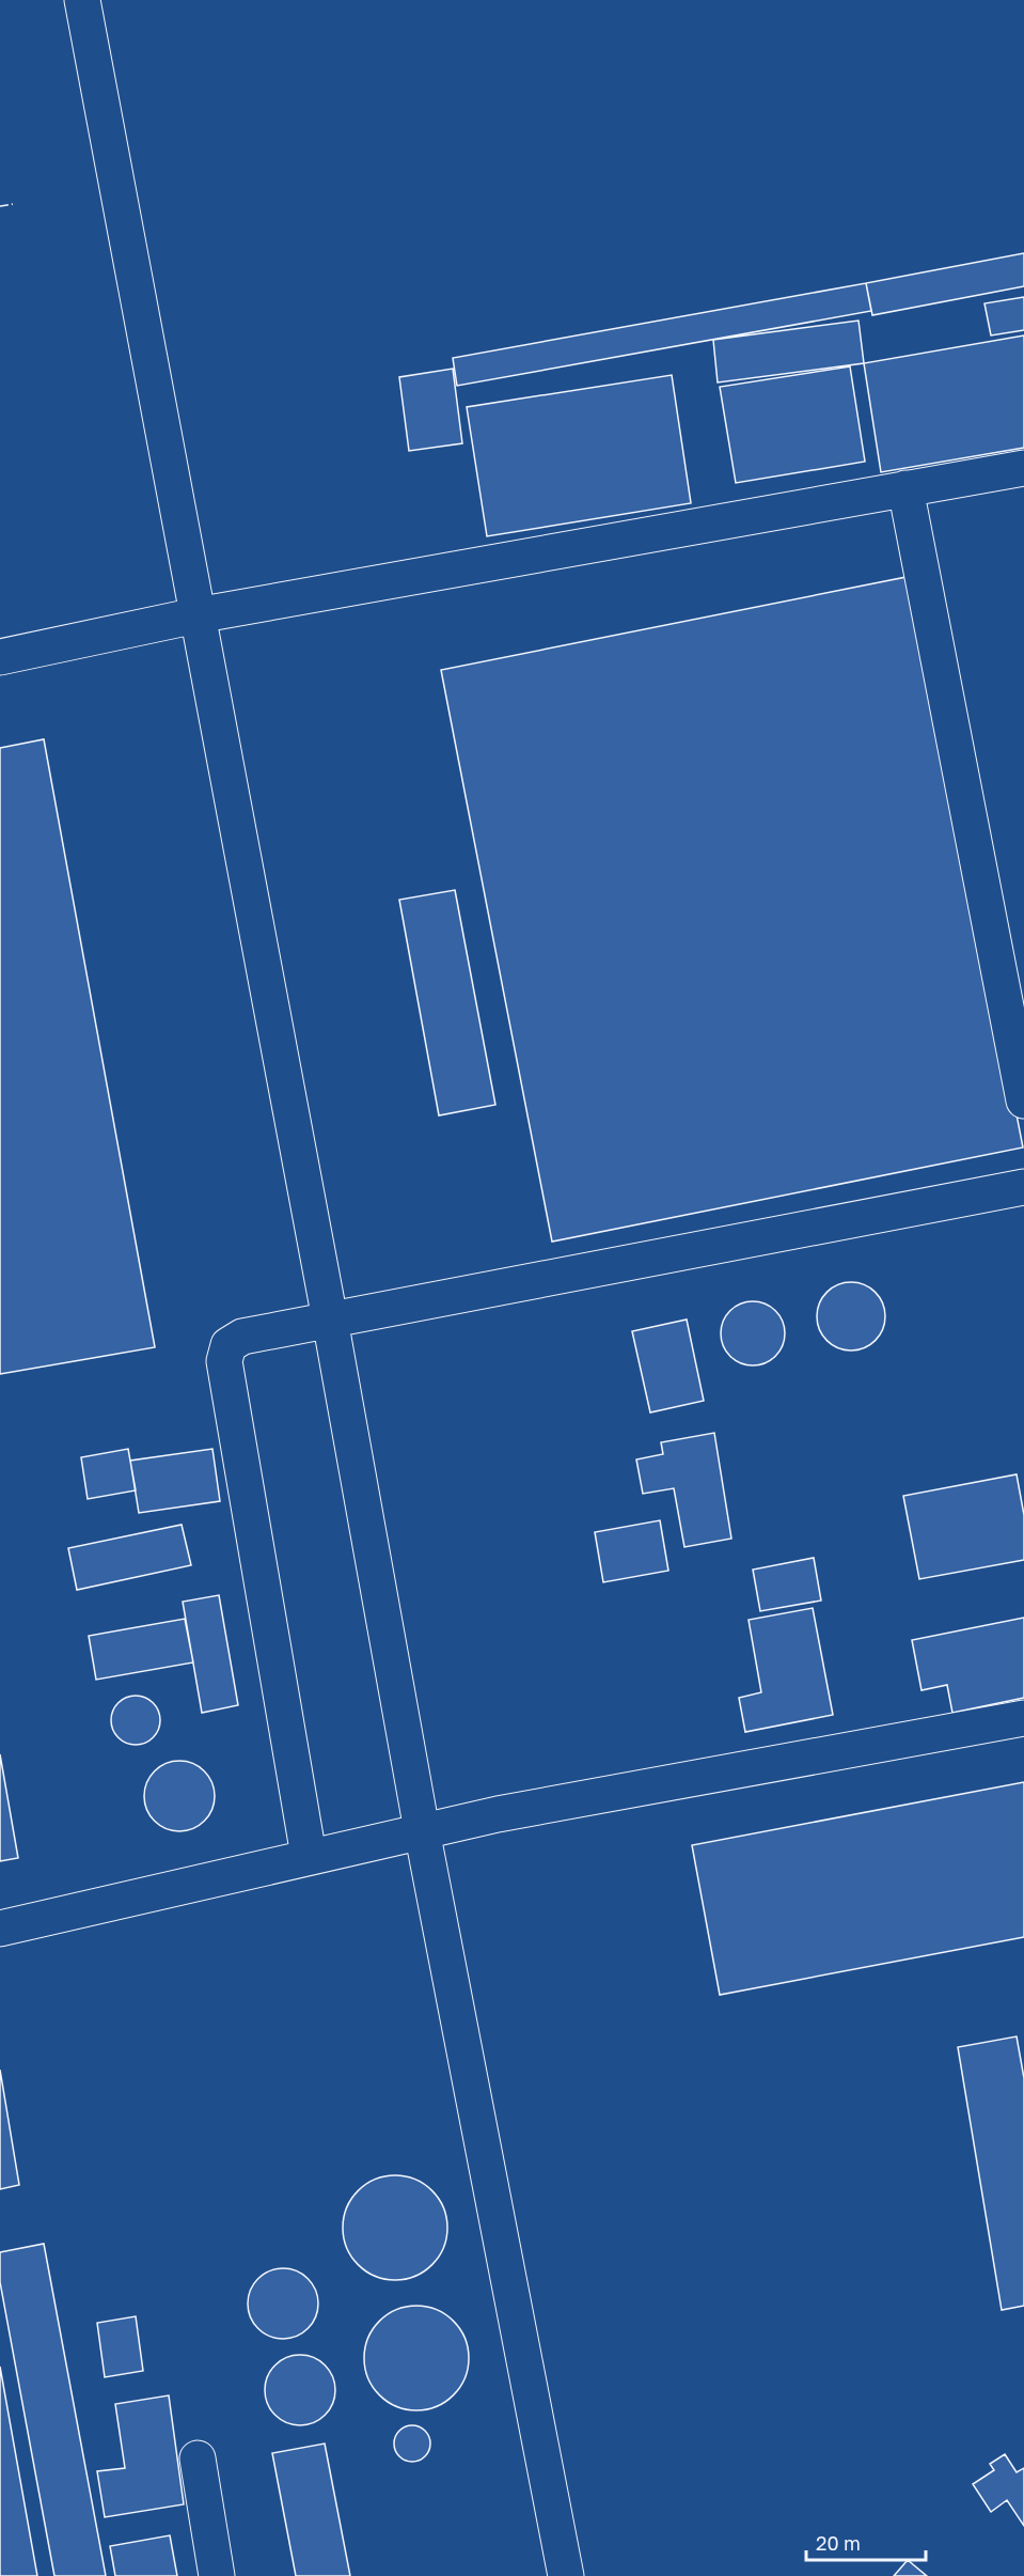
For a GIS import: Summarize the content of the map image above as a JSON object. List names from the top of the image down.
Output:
{
  "scale_bar": "20 m"
}
